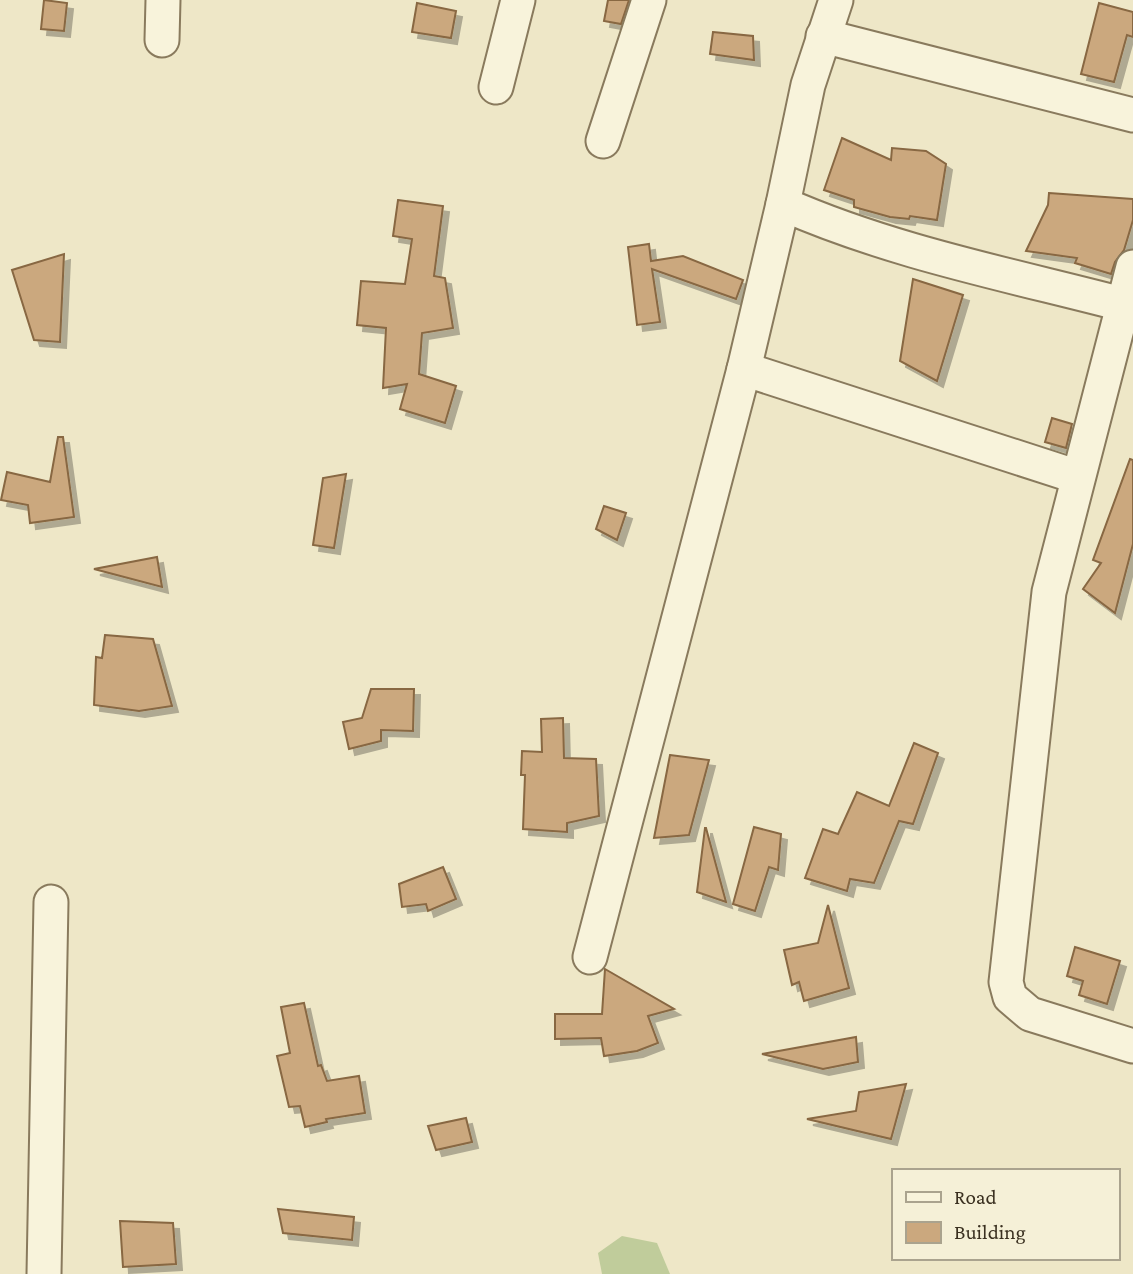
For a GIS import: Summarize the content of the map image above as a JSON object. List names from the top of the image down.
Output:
{
  "legend": ["Road", "Building"]
}
